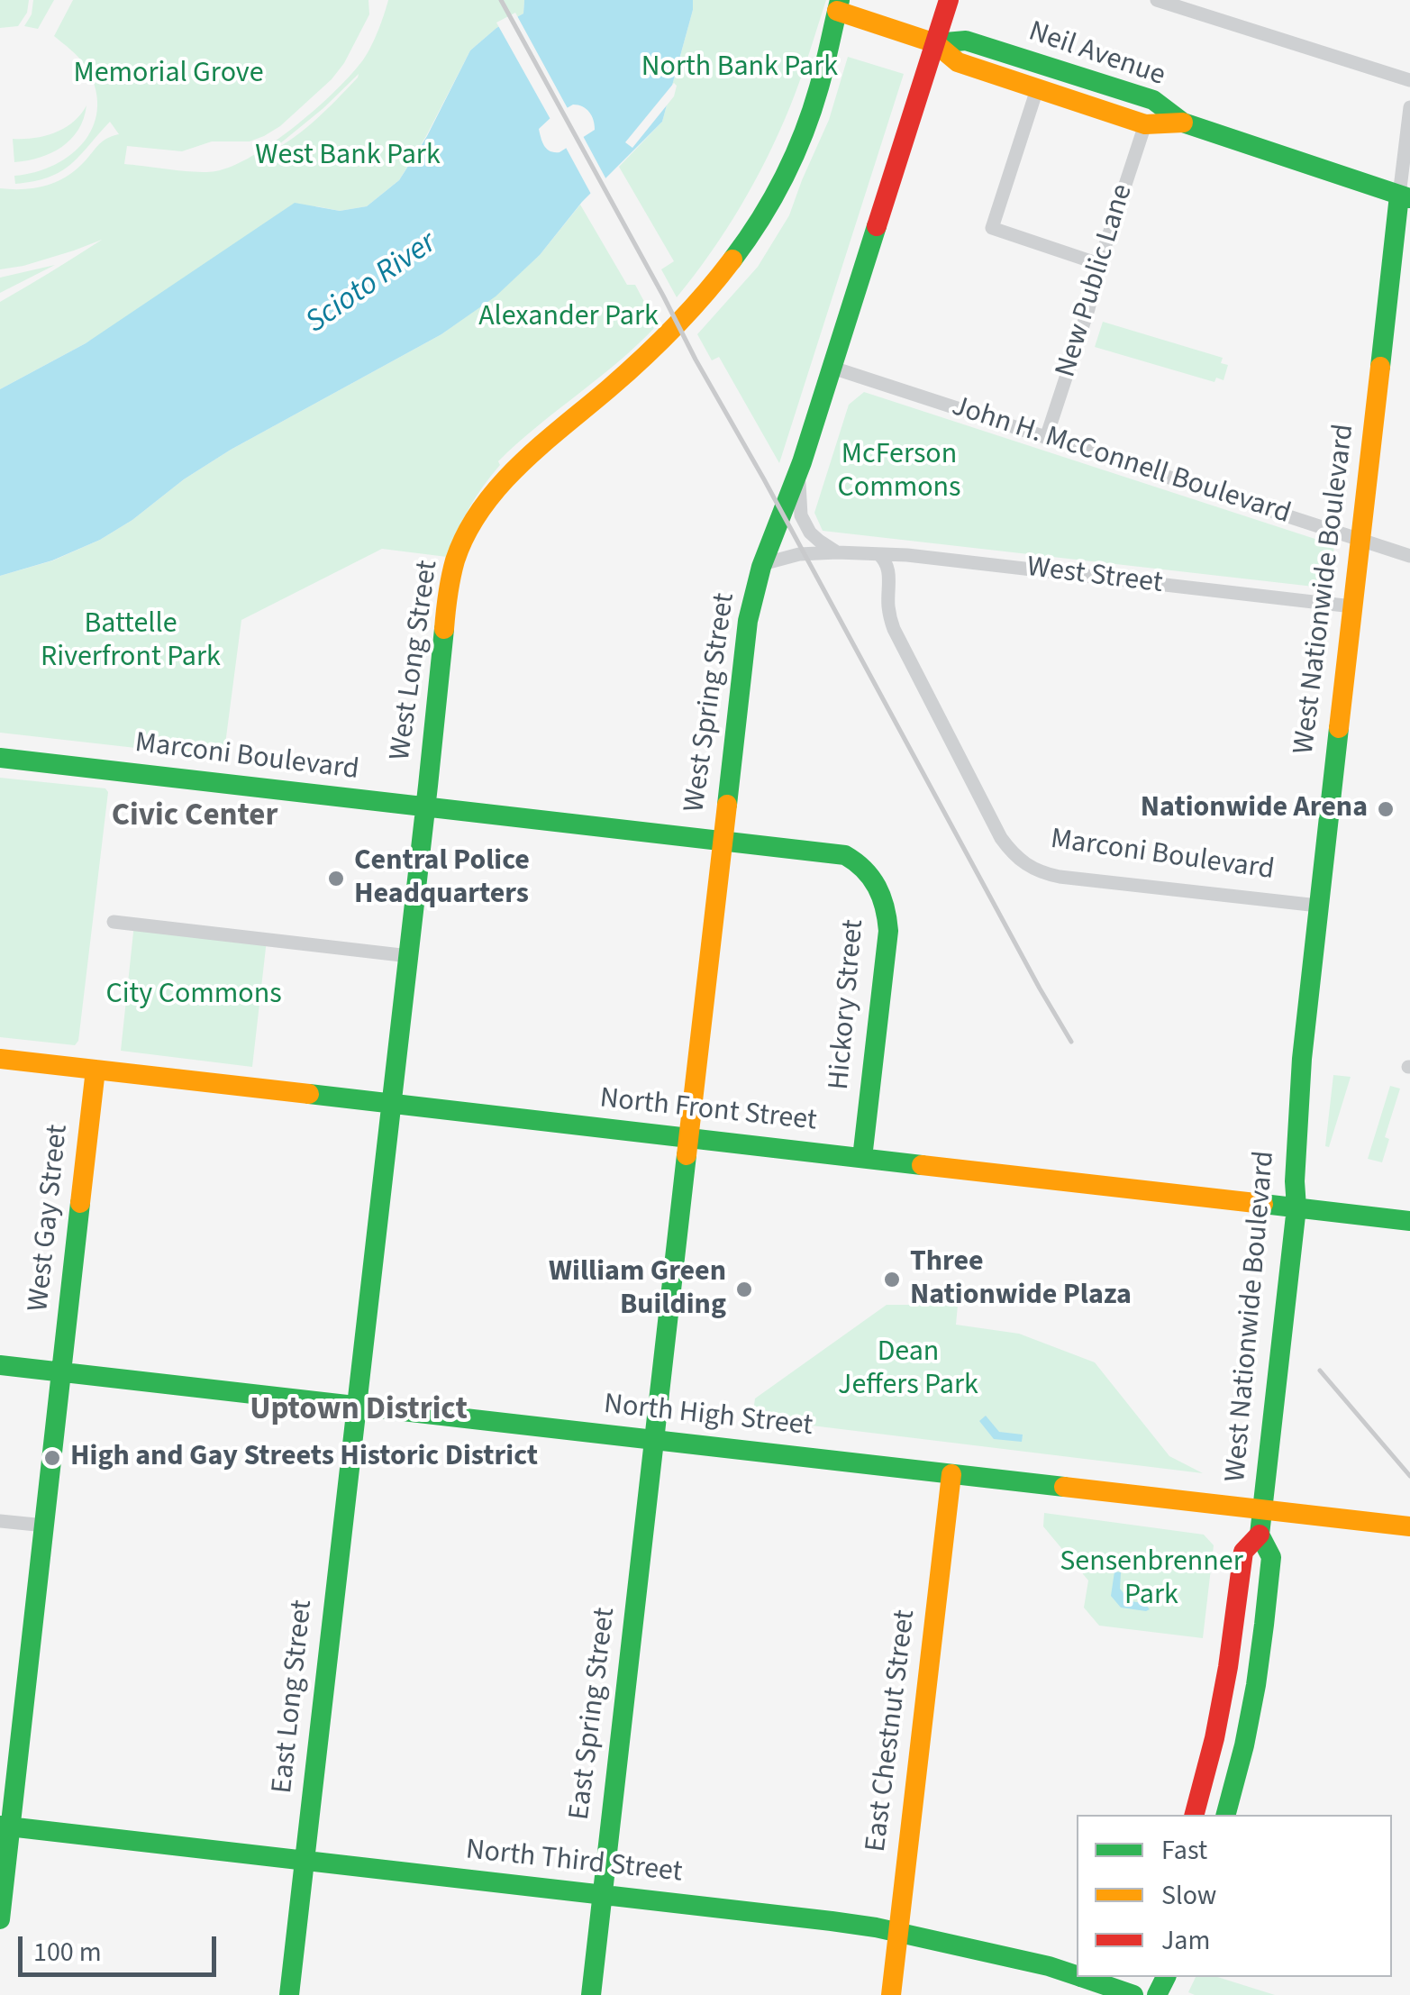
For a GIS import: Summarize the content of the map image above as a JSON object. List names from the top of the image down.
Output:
{
  "streets": {
    "main road": [
      "Neil Avenue",
      "West Nationwide Boulevard",
      "West Long Street",
      "West Spring Street",
      "Marconi Boulevard",
      "Hickory Street",
      "North Front Street",
      "West Gay Street",
      "North High Street",
      "East Long Street",
      "East Spring Street",
      "East Chestnut Street",
      "North Third Street"
    ],
    "street": ["New Public Lane", "John H. McConnell Boulevard", "West Street"]
  },
  "crossings": [
    ["Neil Avenue", "New Public Lane"],
    ["Neil Avenue", "West Nationwide Boulevard"],
    ["Neil Avenue", "West Long Street"],
    ["Neil Avenue", "West Spring Street"],
    ["New Public Lane", "John H. McConnell Boulevard"],
    ["John H. McConnell Boulevard", "West Nationwide Boulevard"],
    ["John H. McConnell Boulevard", "West Spring Street"],
    ["West Street", "West Nationwide Boulevard"],
    ["West Street", "West Spring Street"],
    ["West Street", "Marconi Boulevard"],
    ["West Nationwide Boulevard", "Marconi Boulevard"],
    ["West Nationwide Boulevard", "North Front Street"],
    ["West Nationwide Boulevard", "North High Street"],
    ["West Long Street", "Marconi Boulevard"],
    ["West Long Street", "North Front Street"],
    ["West Long Street", "North High Street"],
    ["West Long Street", "East Long Street"],
    ["West Spring Street", "Marconi Boulevard"],
    ["West Spring Street", "North Front Street"],
    ["West Spring Street", "North High Street"],
    ["West Spring Street", "East Spring Street"],
    ["Marconi Boulevard", "Hickory Street"],
    ["Hickory Street", "North Front Street"],
    ["North Front Street", "West Gay Street"],
    ["West Gay Street", "North High Street"],
    ["West Gay Street", "North Third Street"],
    ["North High Street", "East Long Street"],
    ["North High Street", "East Spring Street"],
    ["North High Street", "East Chestnut Street"],
    ["East Long Street", "North Third Street"],
    ["East Spring Street", "North Third Street"],
    ["East Chestnut Street", "North Third Street"]
  ],
  "districts": ["Civic Center", "Uptown District"],
  "water": ["Scioto River"],
  "parks": [
    "North Bank Park",
    "Memorial Grove",
    "West Bank Park",
    "Alexander Park",
    "McFerson Commons",
    "Battelle Riverfront Park",
    "City Commons",
    "Dean Jeffers Park",
    "Sensenbrenner Park"
  ],
  "places": [
    "Nationwide Arena",
    "Central Police Headquarters",
    "Three Nationwide Plaza",
    "William Green Building",
    "High and Gay Streets Historic District"
  ],
  "legend": ["Fast", "Slow", "Jam"],
  "scale_bar": "100 m"
}
